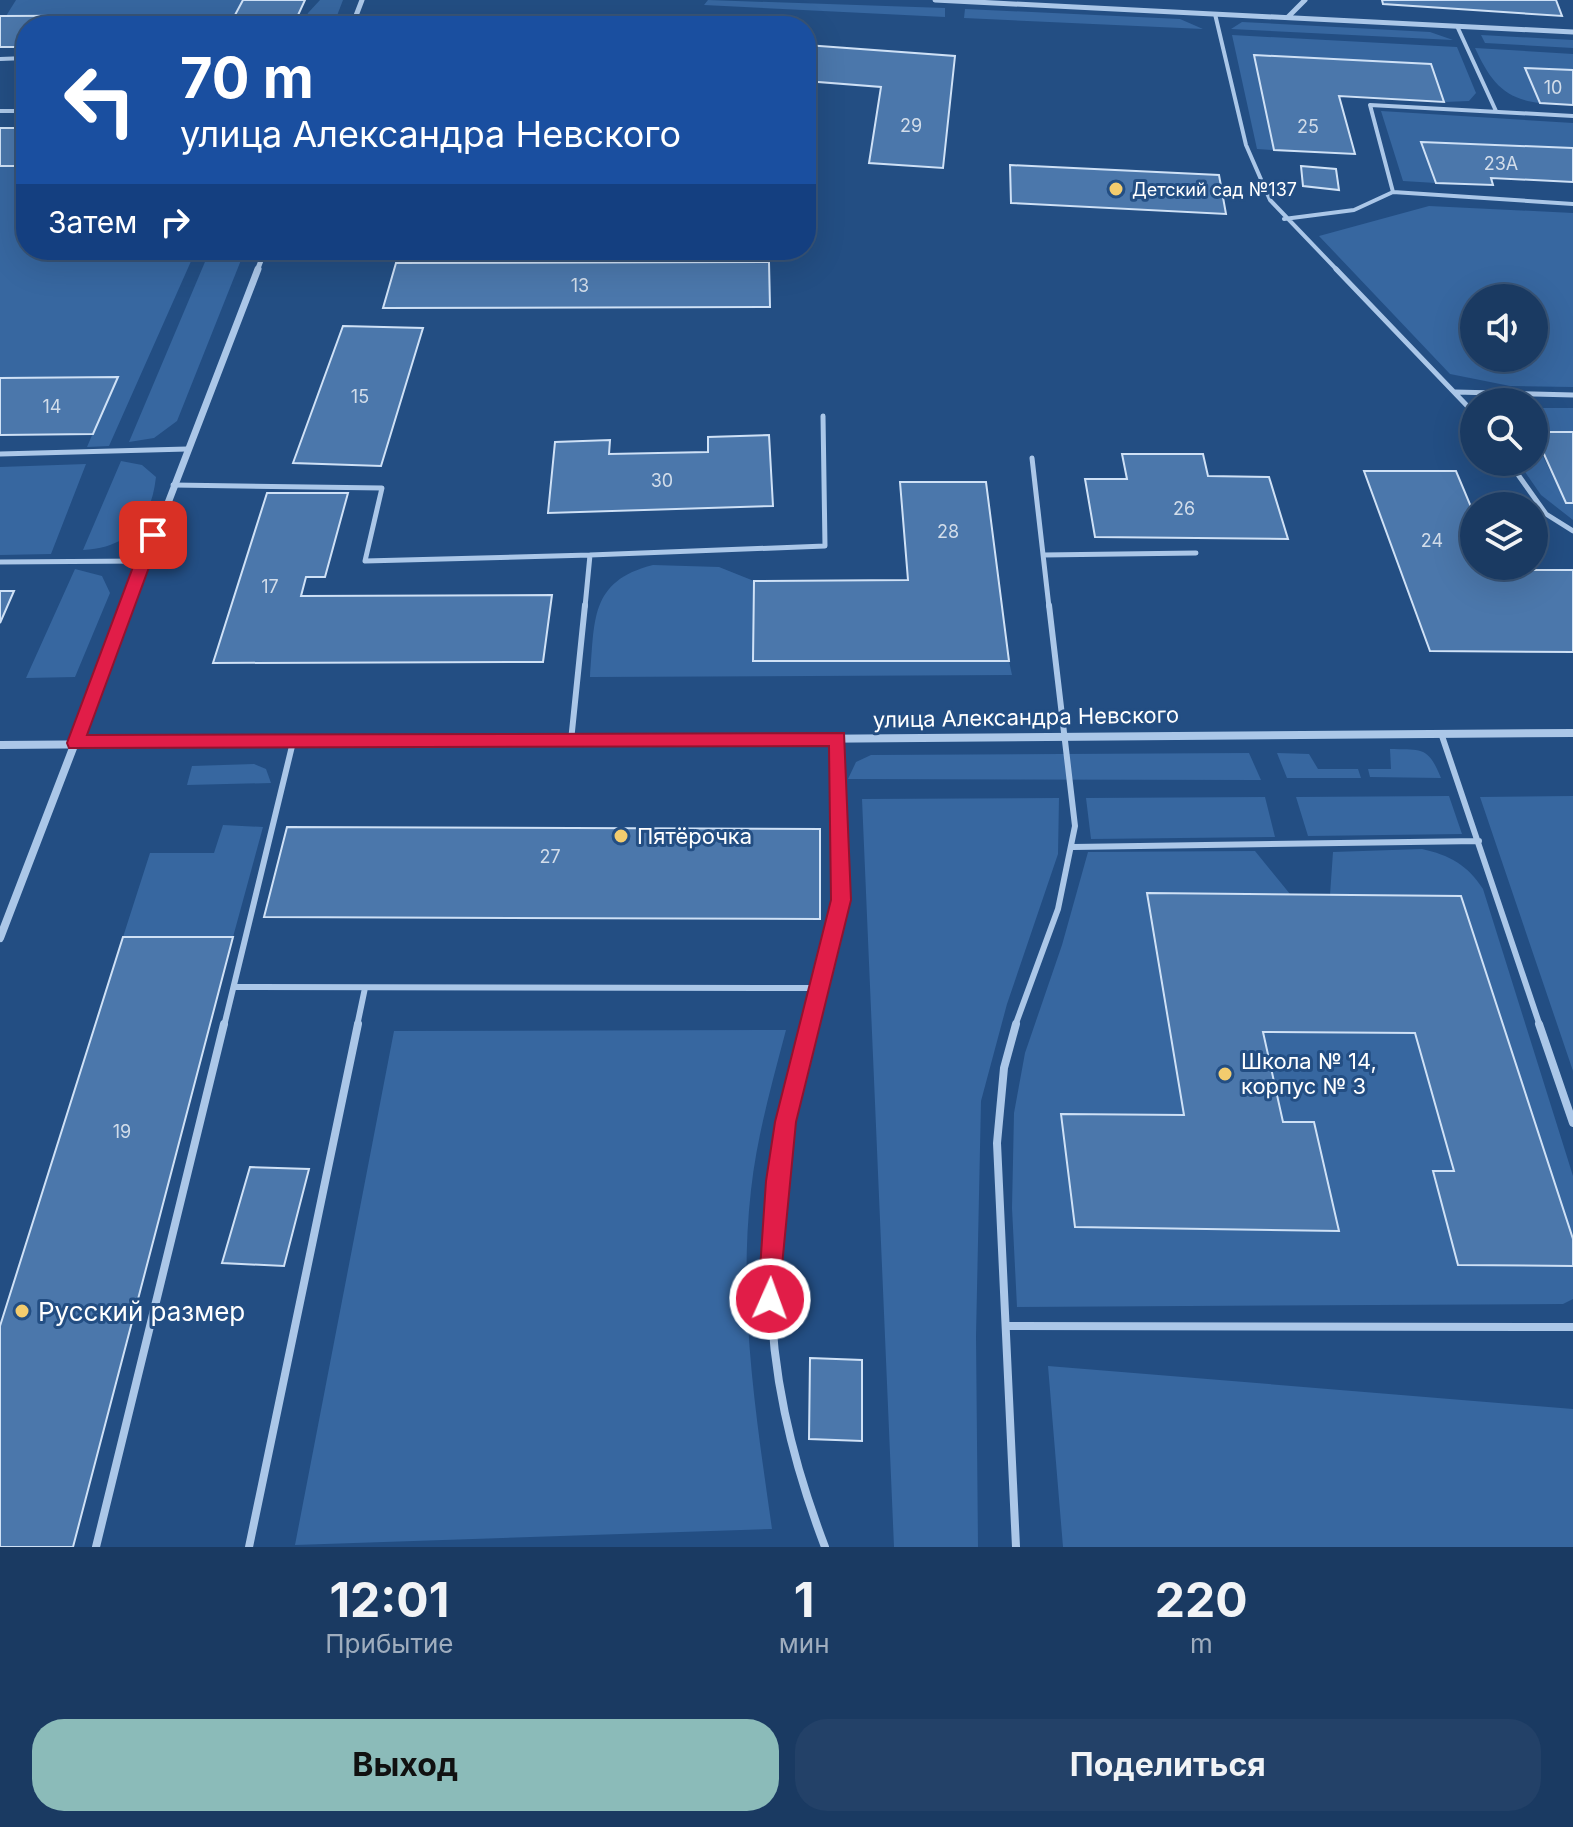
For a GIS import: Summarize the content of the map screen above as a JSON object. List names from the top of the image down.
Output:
{
  "streets": {
    "street": ["улица Александра Невского"]
  },
  "places": [
    "Детский сад №137",
    "Пятёрочка",
    "Школа № 14, корпус № 3",
    "Русский размер"
  ],
  "house_numbers": [
    "10",
    "29",
    "25",
    "23А",
    "13",
    "15",
    "14",
    "30",
    "26",
    "28",
    "24",
    "17",
    "27",
    "19"
  ],
  "page": {
    "turn": ["70 m", "улица Александра Невского"],
    "then": "Затем",
    "eta": [
      "12:01",
      "Прибытие",
      "1",
      "мин",
      "220",
      "m"
    ],
    "buttons": ["Выход", "Поделиться"]
  }
}
